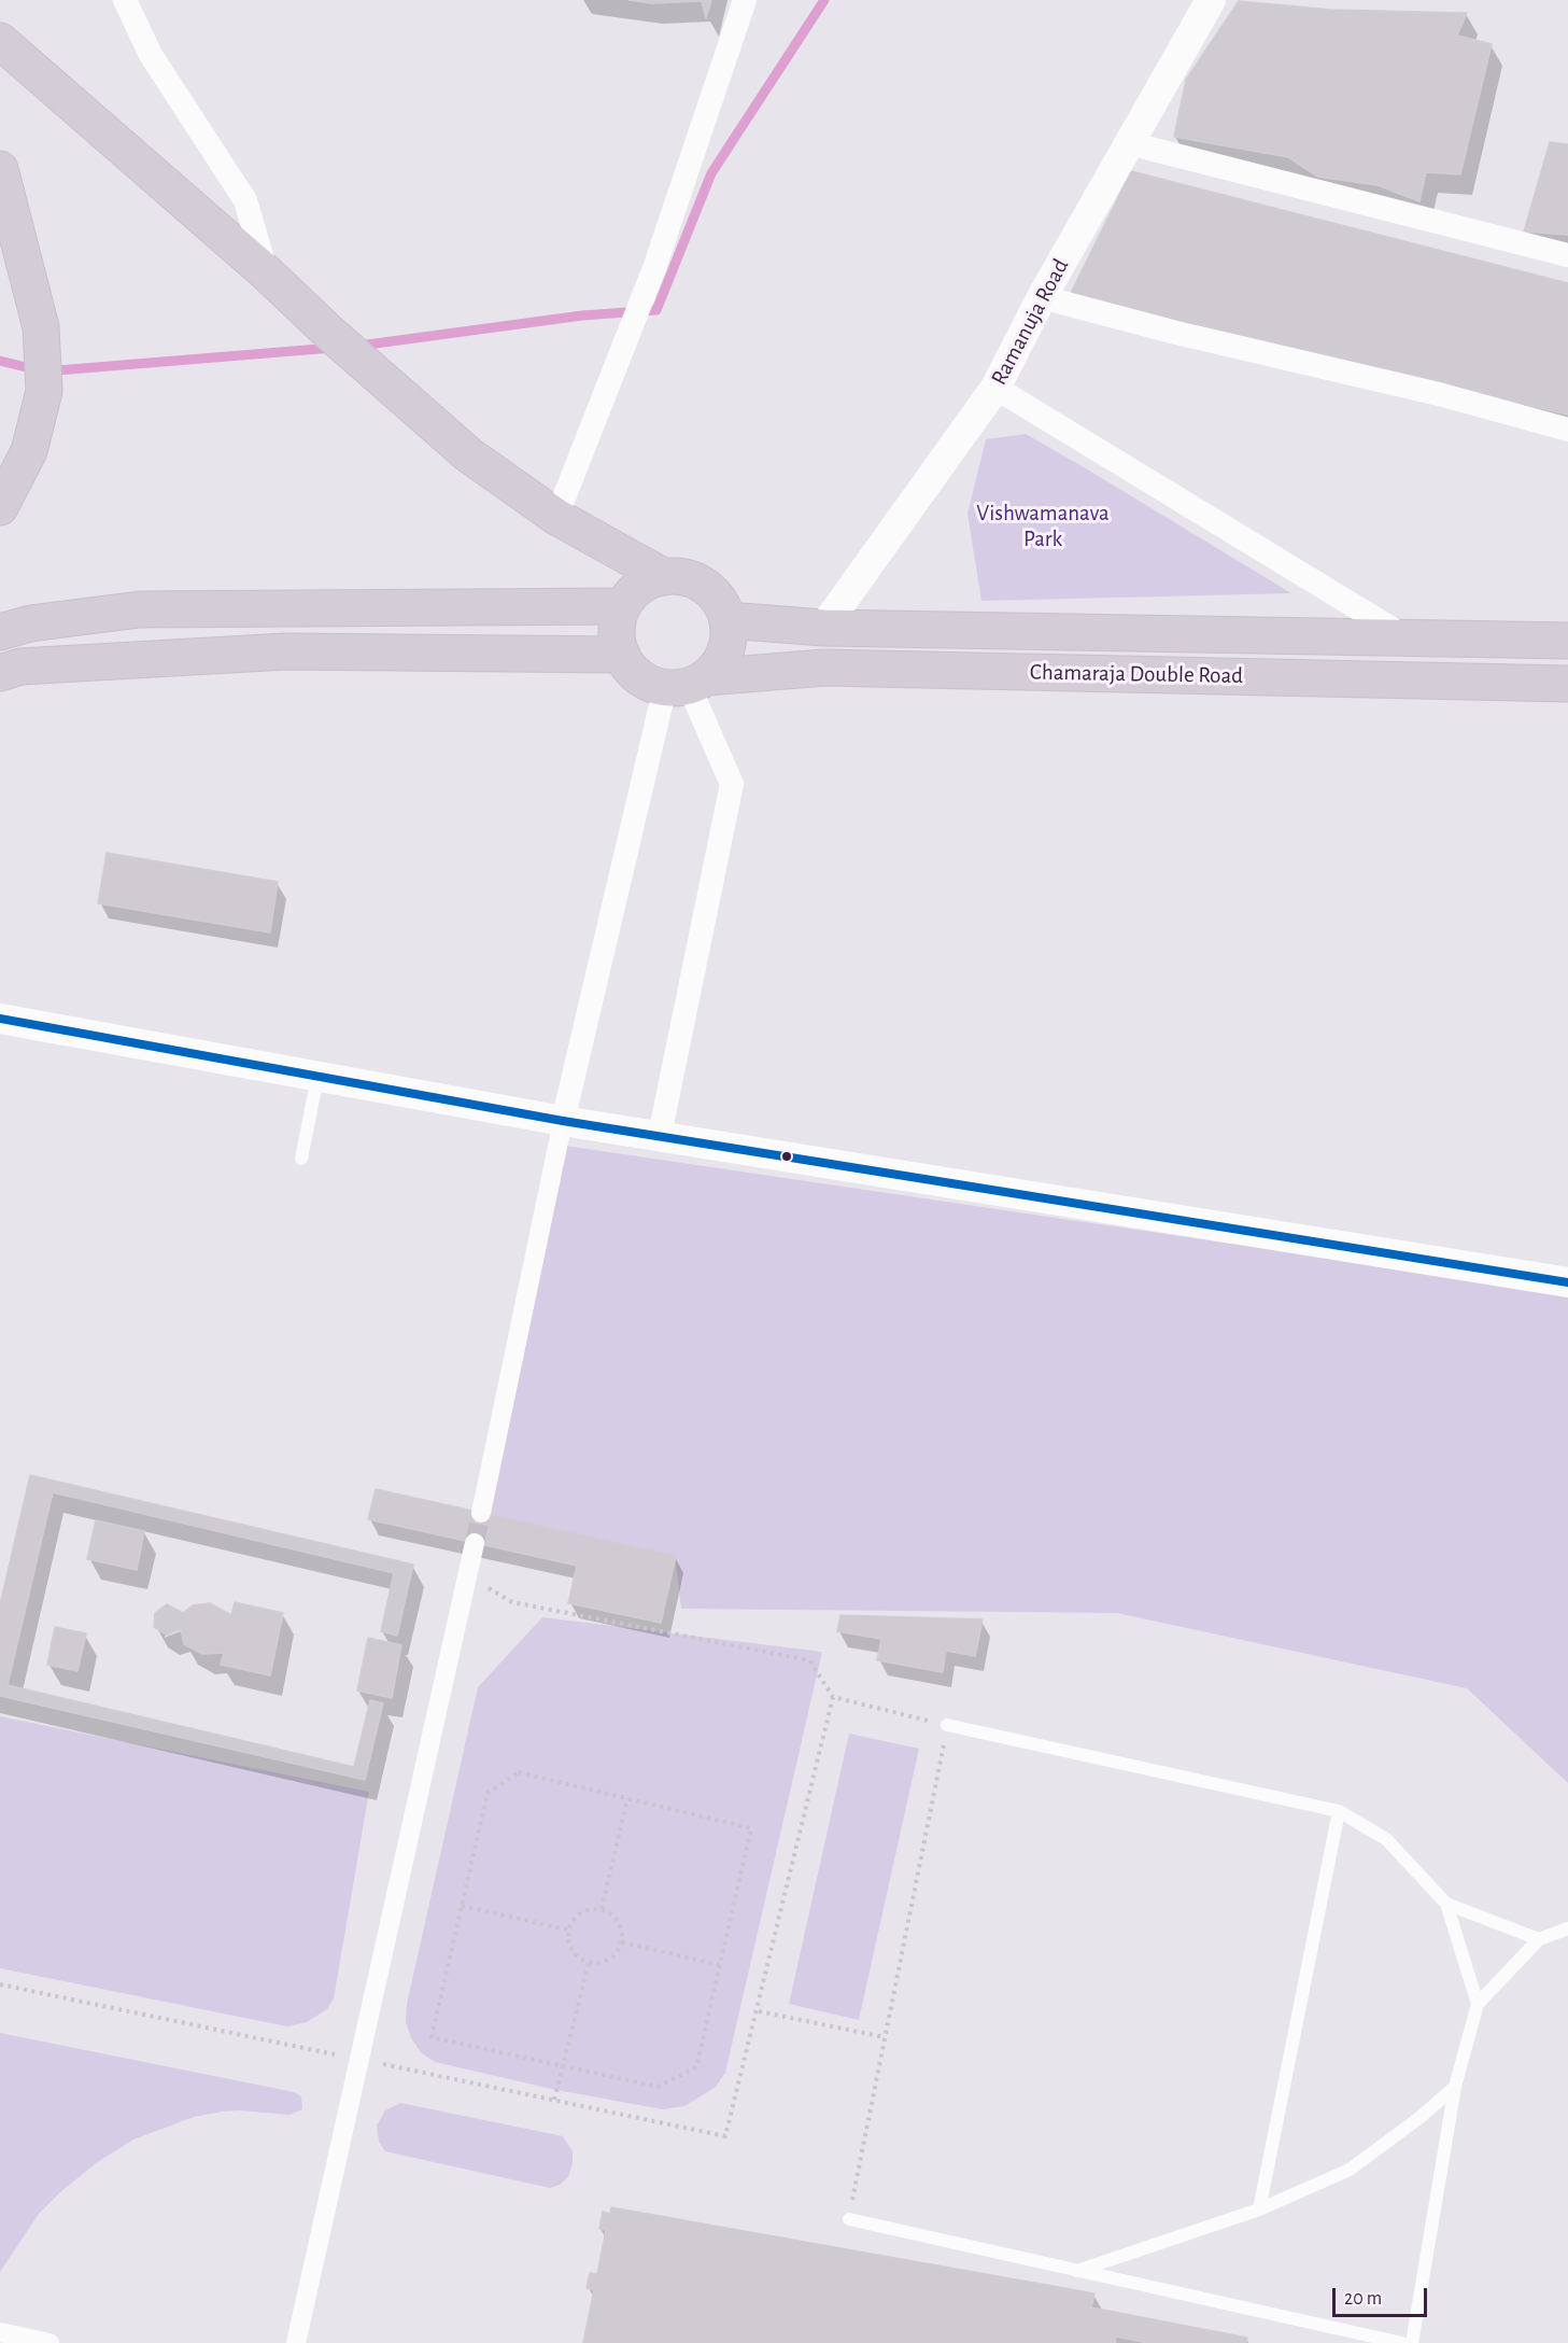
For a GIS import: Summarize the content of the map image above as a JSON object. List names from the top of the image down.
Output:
{
  "streets": {
    "main road": ["Chamaraja Double Road"],
    "street": ["Ramanuja Road"]
  },
  "parks": ["Vishwamanava Park"],
  "scale_bar": "20 m"
}
